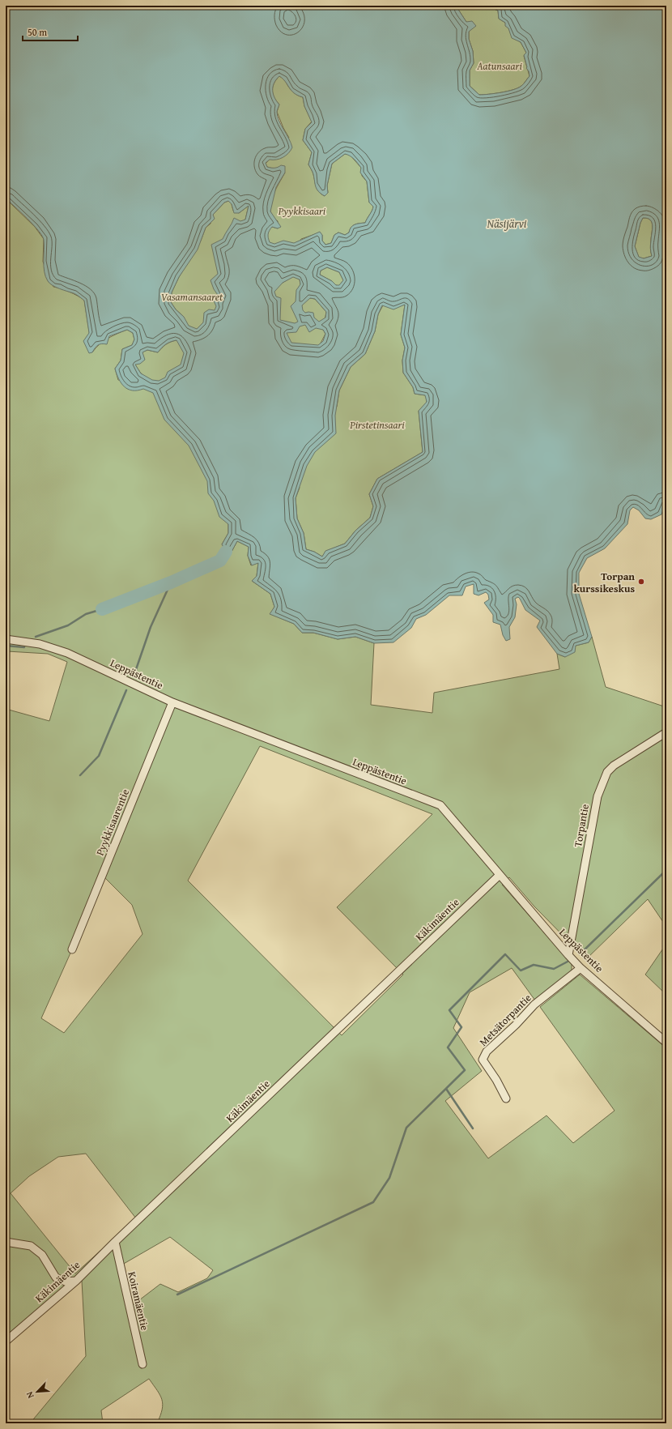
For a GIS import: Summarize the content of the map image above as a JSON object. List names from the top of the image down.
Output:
{
  "streets": {
    "street": [
      "Leppästentie",
      "Pyykkisaarentie",
      "Torpantie",
      "Käkimäentie",
      "Metsätorpantie",
      "Koiramäentie"
    ]
  },
  "crossings": [
    ["Leppästentie", "Pyykkisaarentie"],
    ["Leppästentie", "Torpantie"],
    ["Leppästentie", "Käkimäentie"],
    ["Leppästentie", "Metsätorpantie"],
    ["Käkimäentie", "Koiramäentie"]
  ],
  "water": ["Näsijärvi"],
  "parks": [
    "Aatunsaari",
    "Pyykkisaari",
    "Vasamansaaret",
    "Pirstetinsaari"
  ],
  "places": ["Torpan kurssikeskus"],
  "scale_bar": "50 m",
  "north": "bottom left"
}
